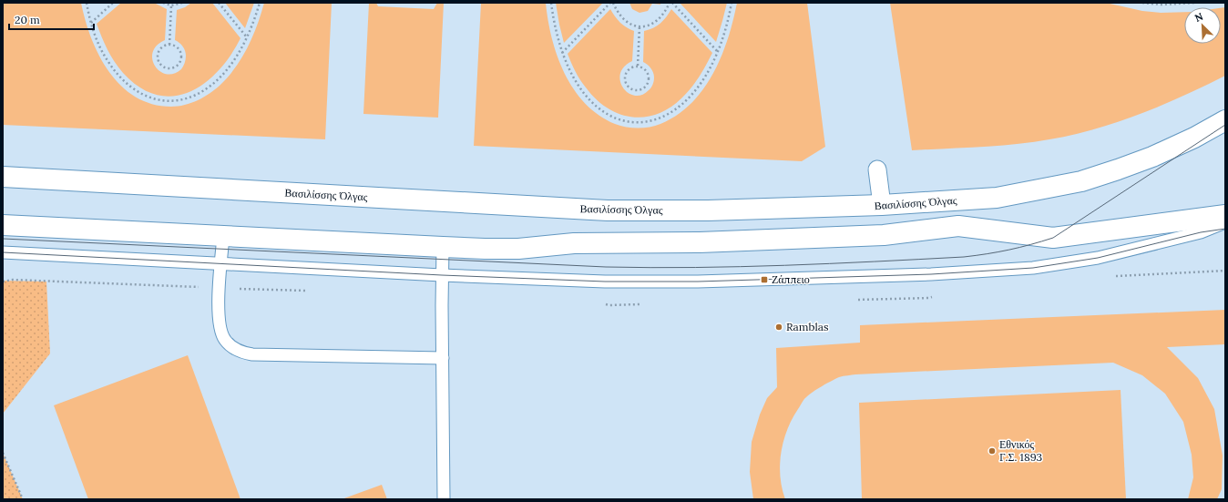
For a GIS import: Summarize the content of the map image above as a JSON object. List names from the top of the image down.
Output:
{
  "streets": {
    "street": ["Βασιλίσσης Όλγας"]
  },
  "places": {
    "transit": ["Ζάππειο"],
    "other": ["Ramblas", "Εθνικός Γ.Σ. 1893"]
  },
  "scale_bar": "20 m",
  "north": "top left"
}
